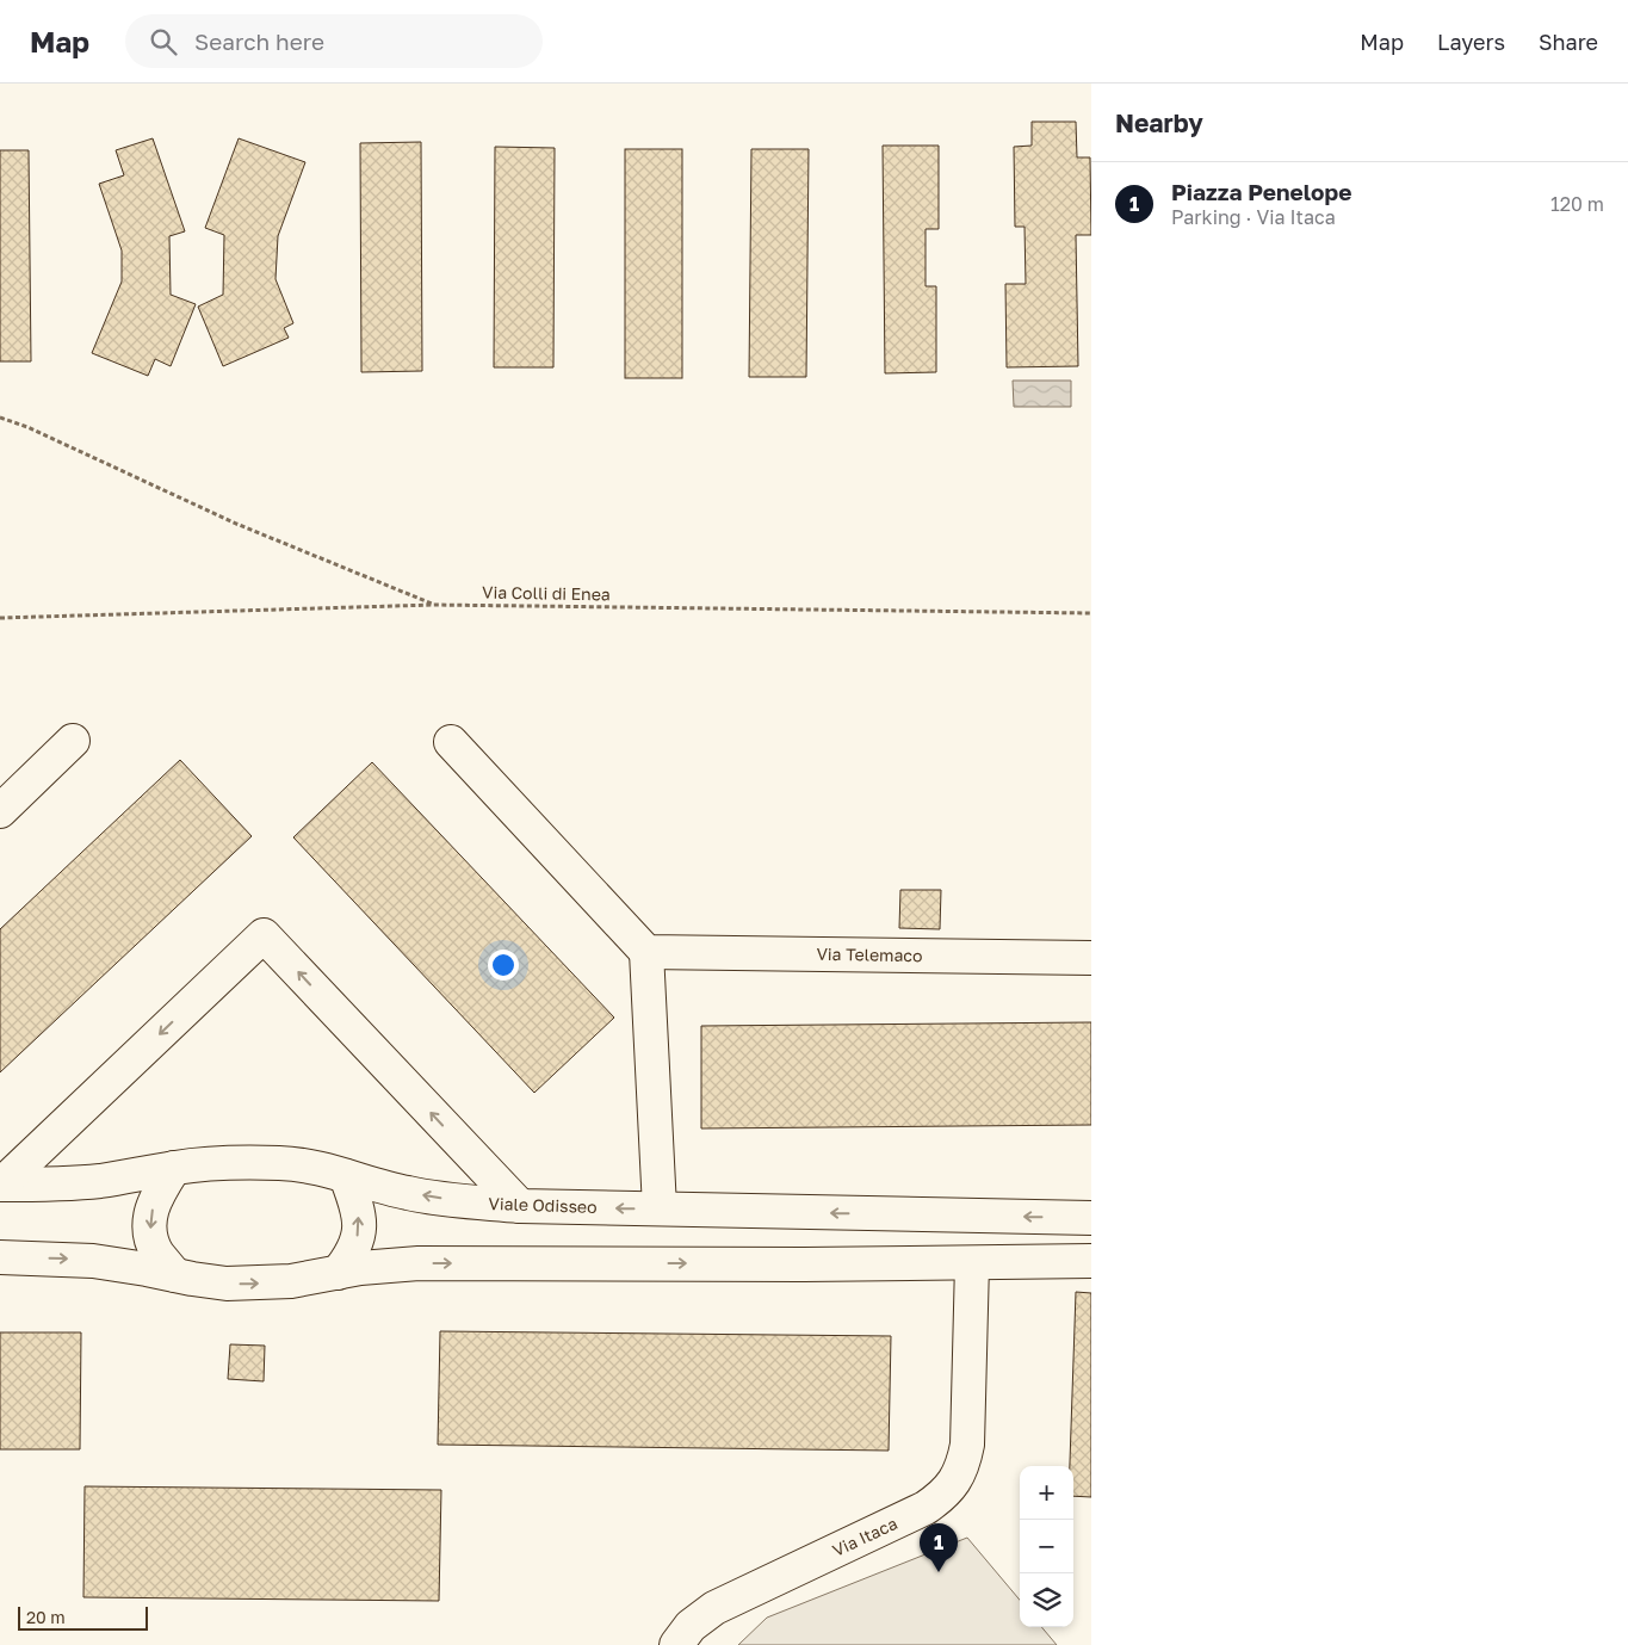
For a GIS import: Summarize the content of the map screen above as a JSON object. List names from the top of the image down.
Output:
{
  "streets": {
    "street": ["Via Telemaco", "Viale Odisseo", "Via Itaca"],
    "path": ["Via Colli di Enea"]
  },
  "scale_bar": "20 m",
  "page": {
    "header": "Map",
    "search": "Search here",
    "nav": ["Map", "Layers", "Share"],
    "heading": "Nearby",
    "list": [
      {
        "mark": "1",
        "name": "Piazza Penelope",
        "note": "Parking · Via Itaca",
        "value": "120 m"
      }
    ],
    "map_buttons": ["+", "−"],
    "pins": "1",
    "scale": "20 m"
  }
}
